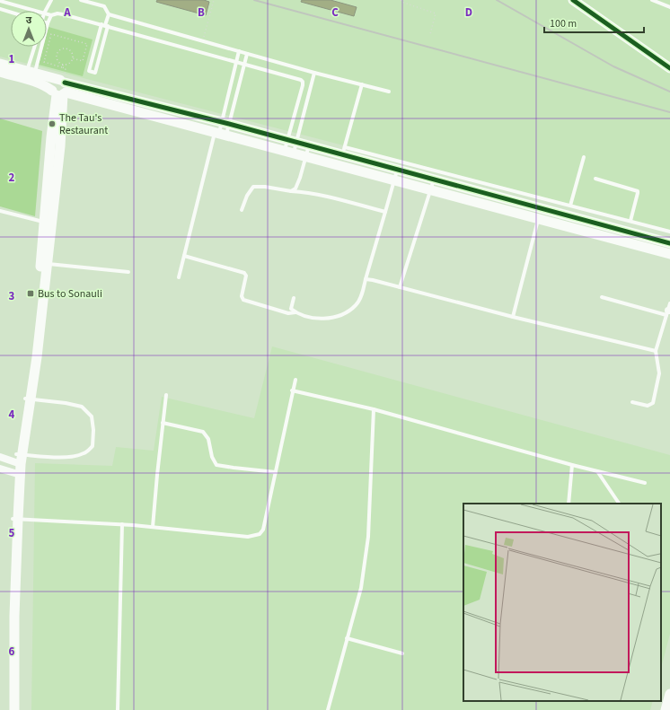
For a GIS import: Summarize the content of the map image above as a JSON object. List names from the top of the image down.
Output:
{
  "places": {
    "other": ["The Tau's Restaurant"],
    "transit": ["Bus to Sonauli"]
  },
  "scale_bar": "100 m",
  "north": "top",
  "grid": {
    "columns": [
      "A",
      "B",
      "C",
      "D"
    ],
    "rows": [
      "1",
      "2",
      "3",
      "4",
      "5",
      "6"
    ]
  }
}
